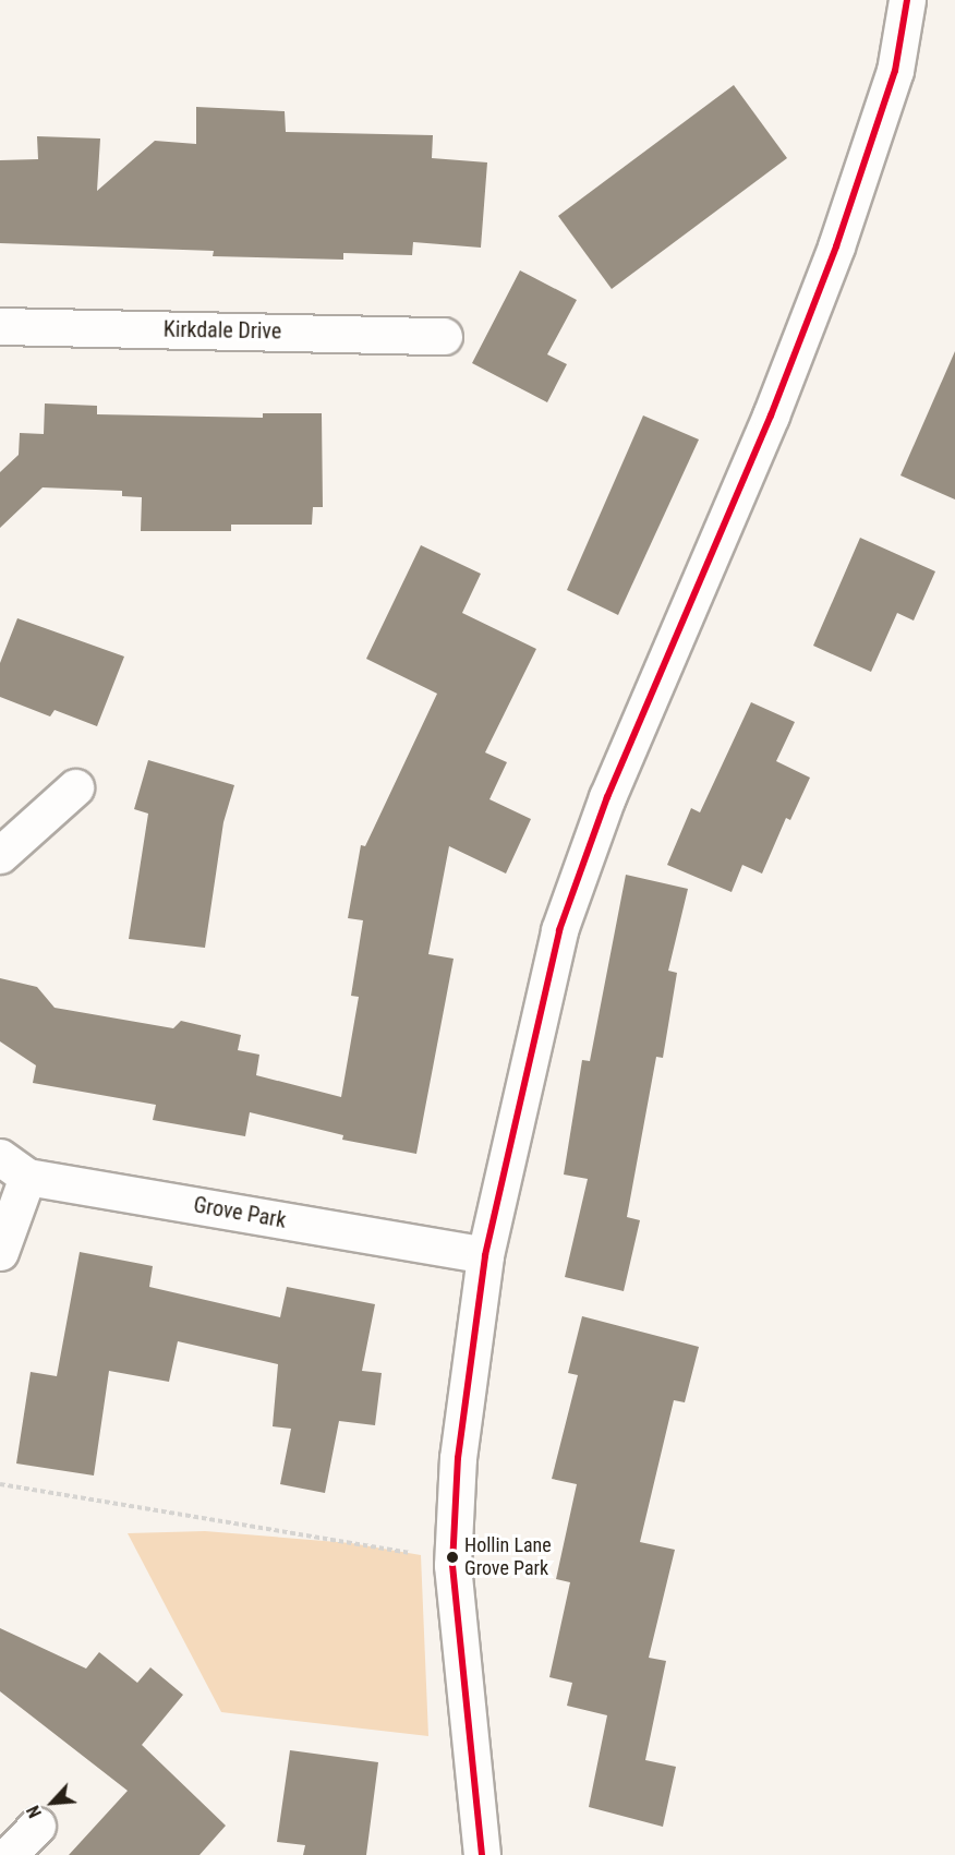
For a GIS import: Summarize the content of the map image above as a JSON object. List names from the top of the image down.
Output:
{
  "streets": {
    "street": ["Kirkdale Drive", "Grove Park"]
  },
  "places": ["Hollin Lane Grove Park"],
  "north": "bottom left"
}
